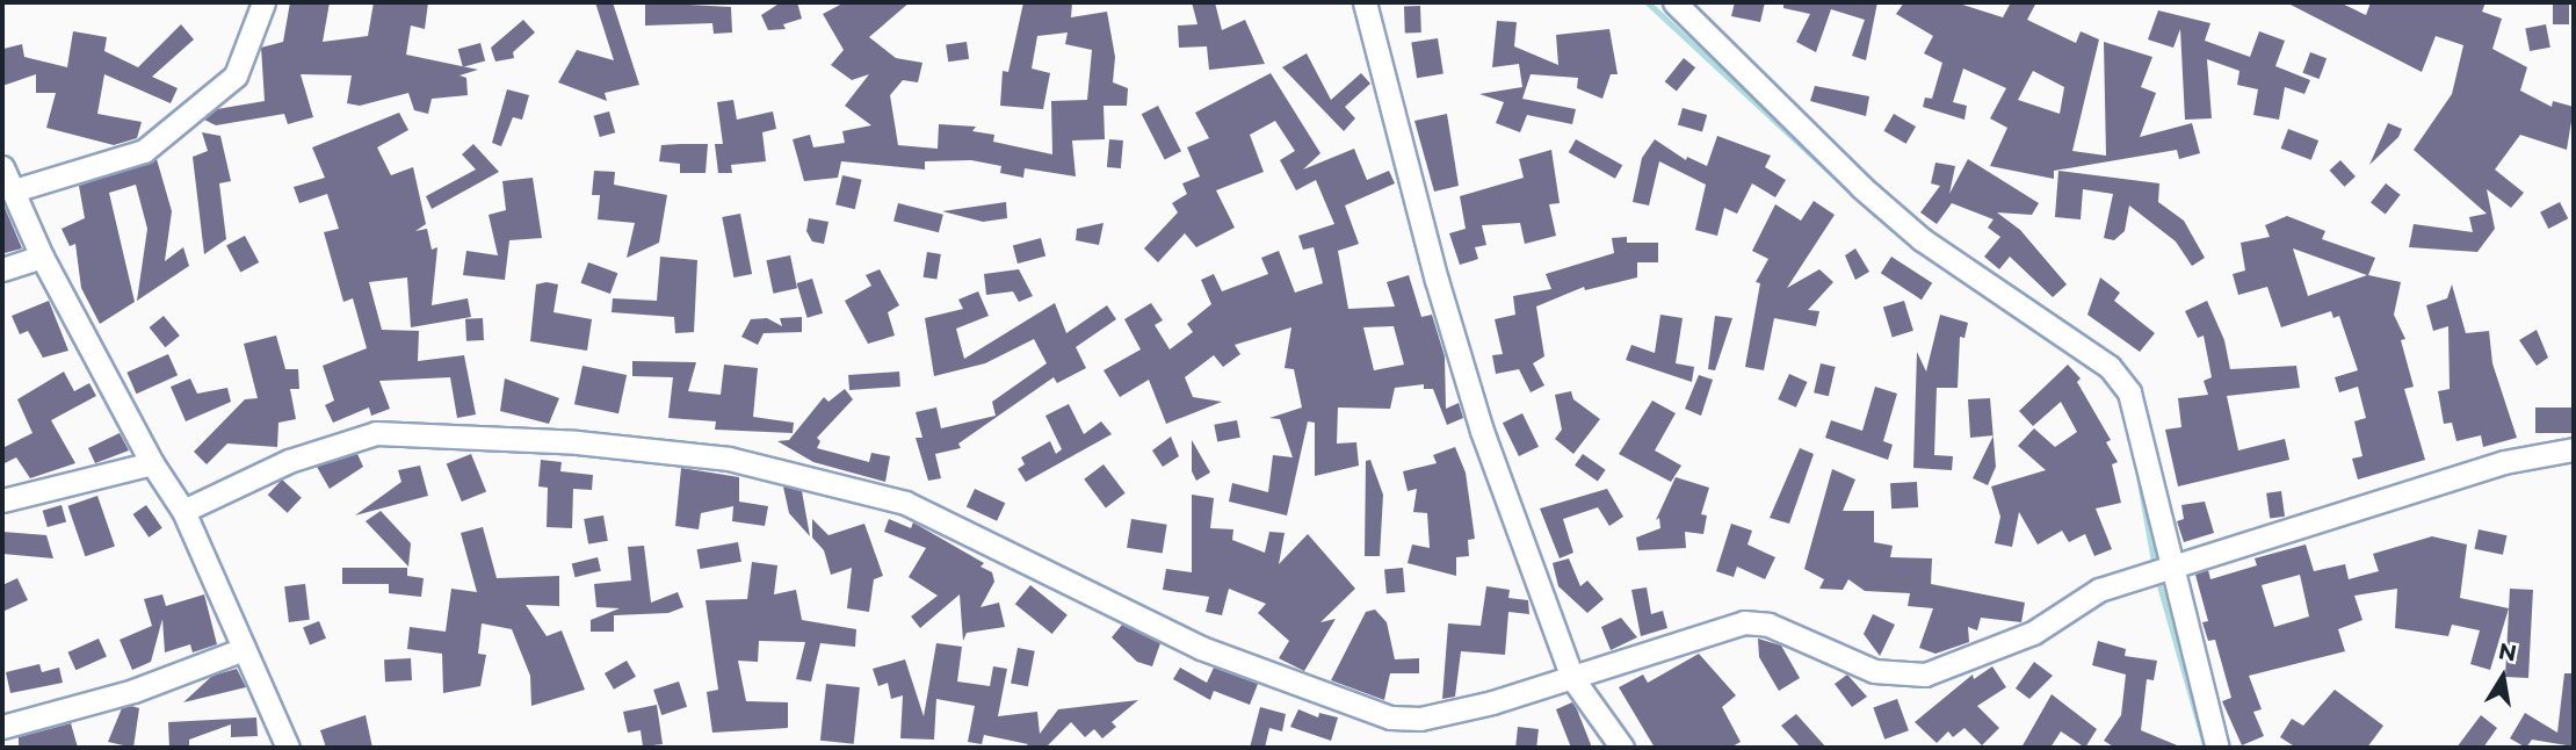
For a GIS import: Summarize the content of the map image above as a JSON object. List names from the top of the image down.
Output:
{
  "north": "top"
}
